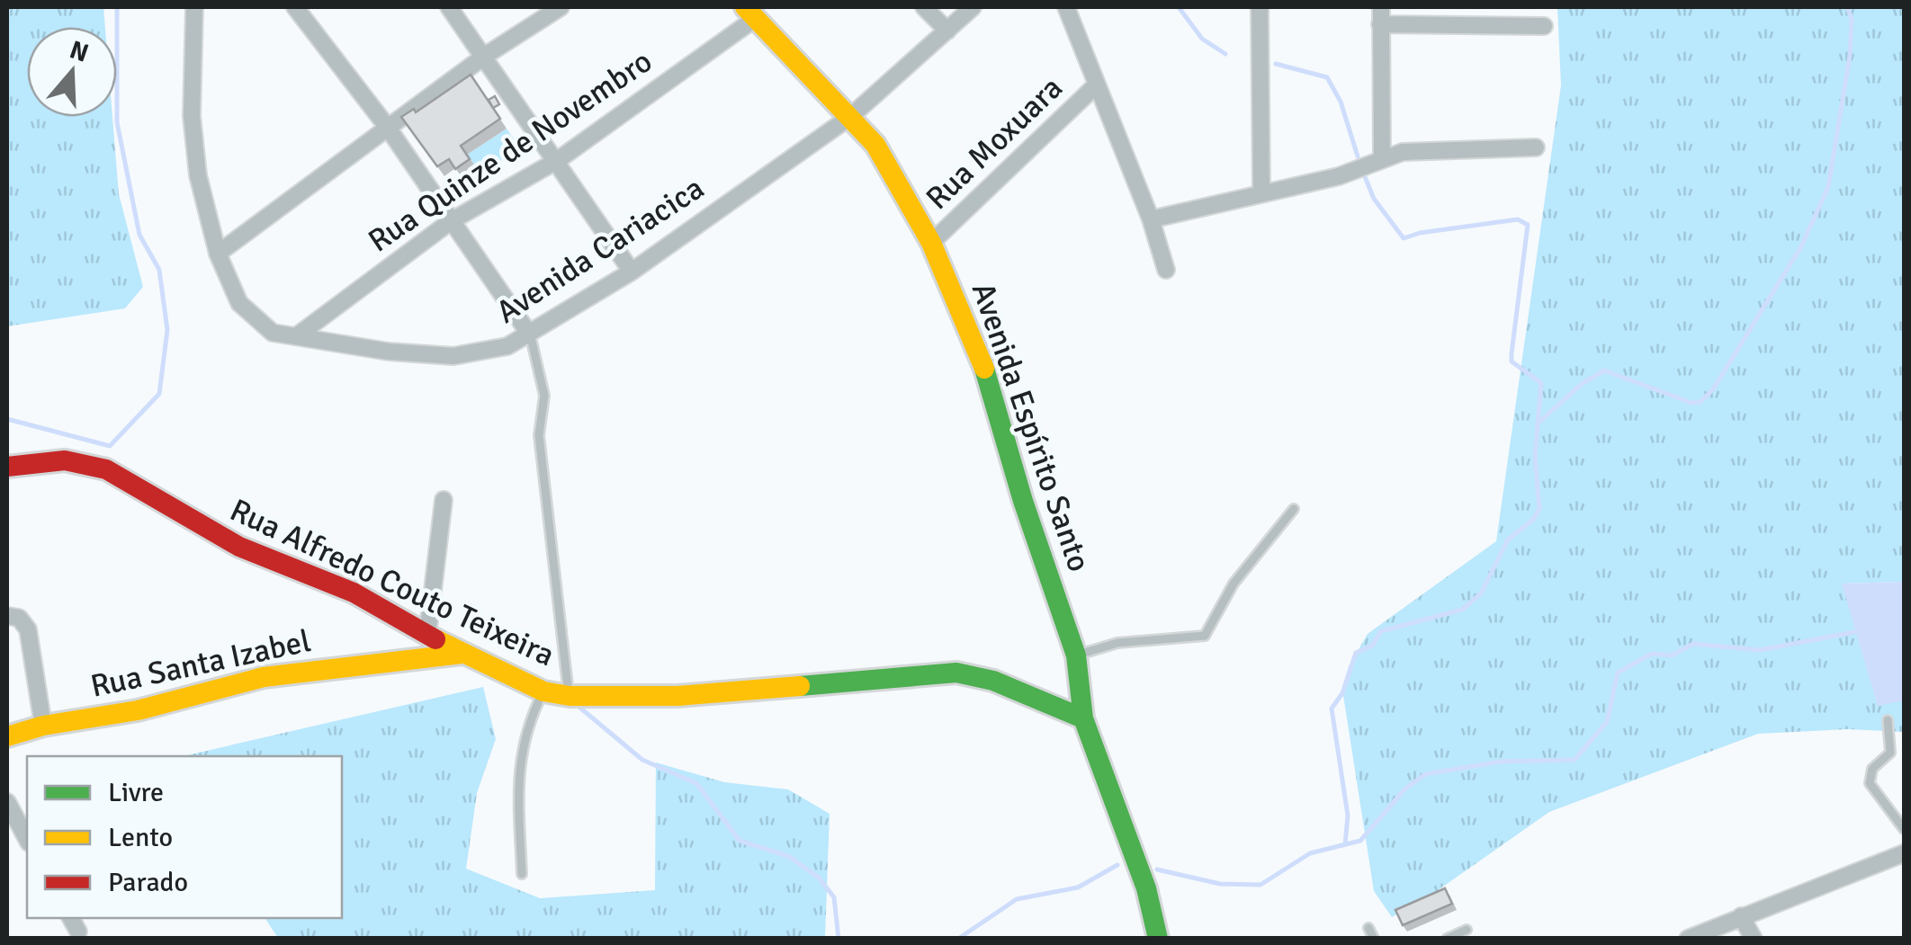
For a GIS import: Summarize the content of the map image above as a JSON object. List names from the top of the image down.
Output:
{
  "streets": {
    "street": [
      "Rua Moxuara",
      "Rua Quinze de Novembro",
      "Avenida Cariacica",
      "Avenida Espírito Santo",
      "Rua Alfredo Couto Teixeira",
      "Rua Santa Izabel"
    ]
  },
  "crossings": [
    ["Rua Moxuara", "Avenida Espírito Santo"],
    ["Rua Quinze de Novembro", "Avenida Cariacica"],
    ["Rua Quinze de Novembro", "Avenida Espírito Santo"],
    ["Avenida Cariacica", "Avenida Espírito Santo"],
    ["Avenida Espírito Santo", "Rua Alfredo Couto Teixeira"],
    ["Rua Alfredo Couto Teixeira", "Rua Santa Izabel"]
  ],
  "legend": ["Livre", "Lento", "Parado"],
  "north": "top"
}
